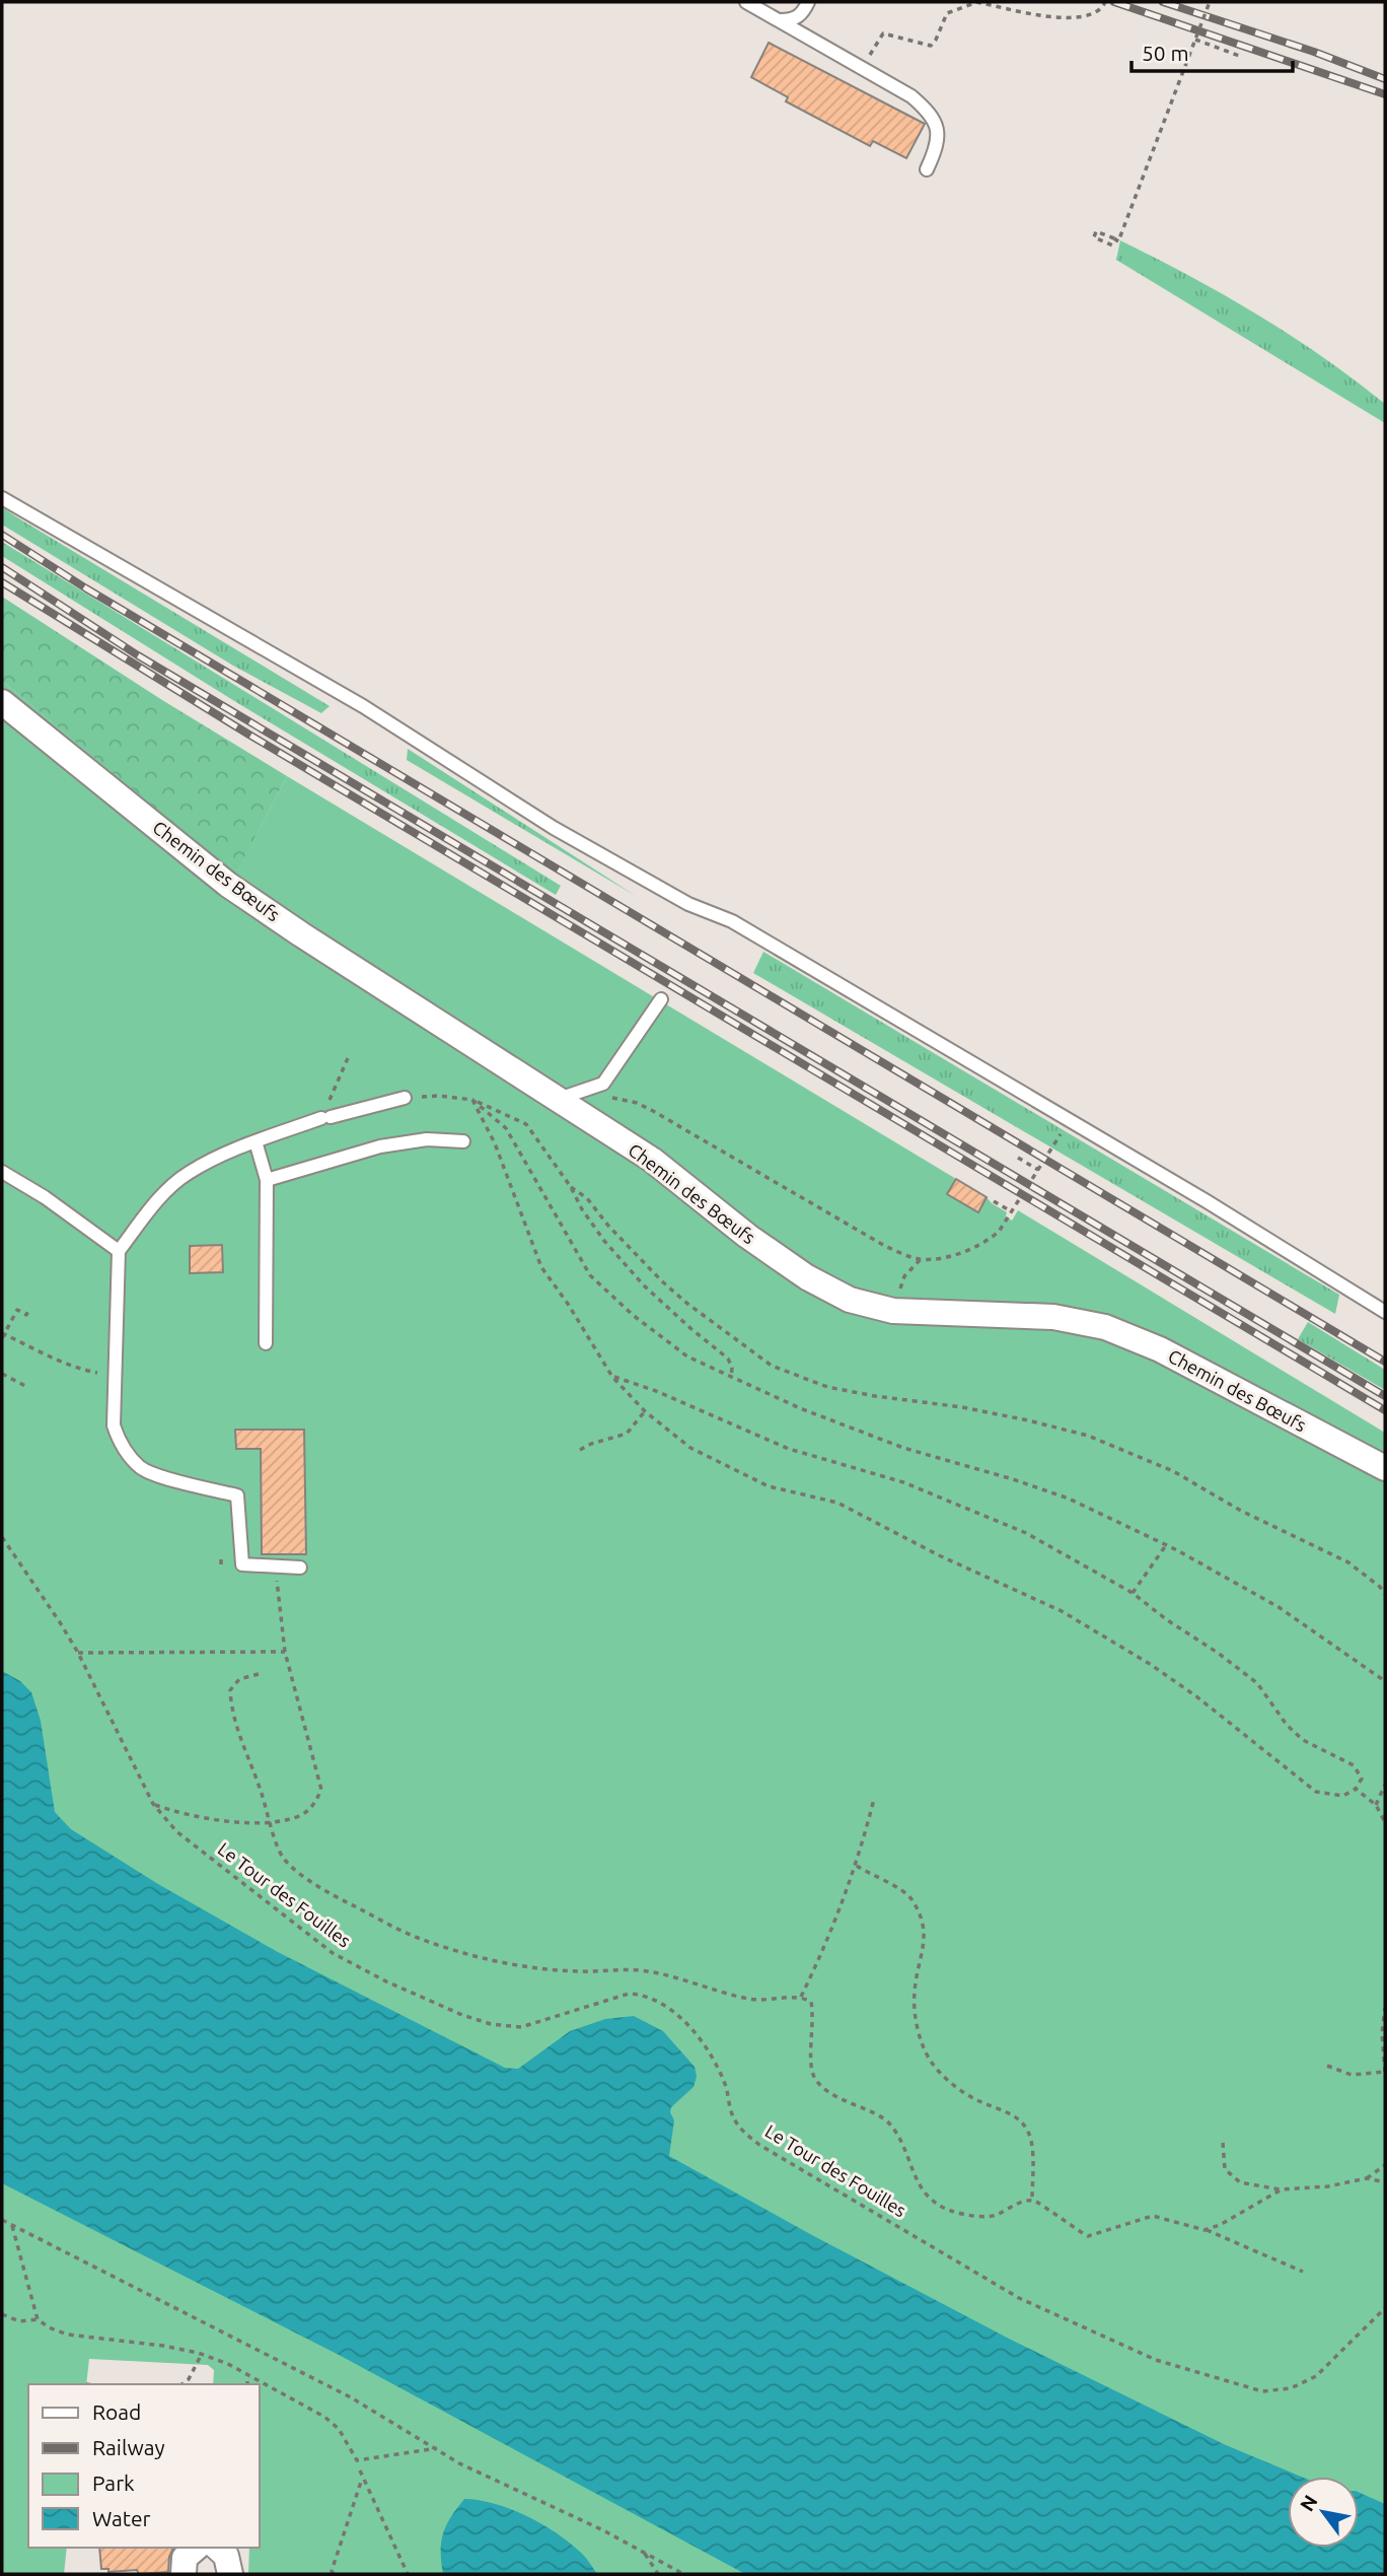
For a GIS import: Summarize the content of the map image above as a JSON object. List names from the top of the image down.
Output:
{
  "streets": {
    "street": ["Chemin des Bœufs"],
    "path": ["Le Tour des Fouilles"]
  },
  "legend": [
    "Road",
    "Railway",
    "Park",
    "Water"
  ],
  "scale_bar": "50 m",
  "north": "top left"
}
